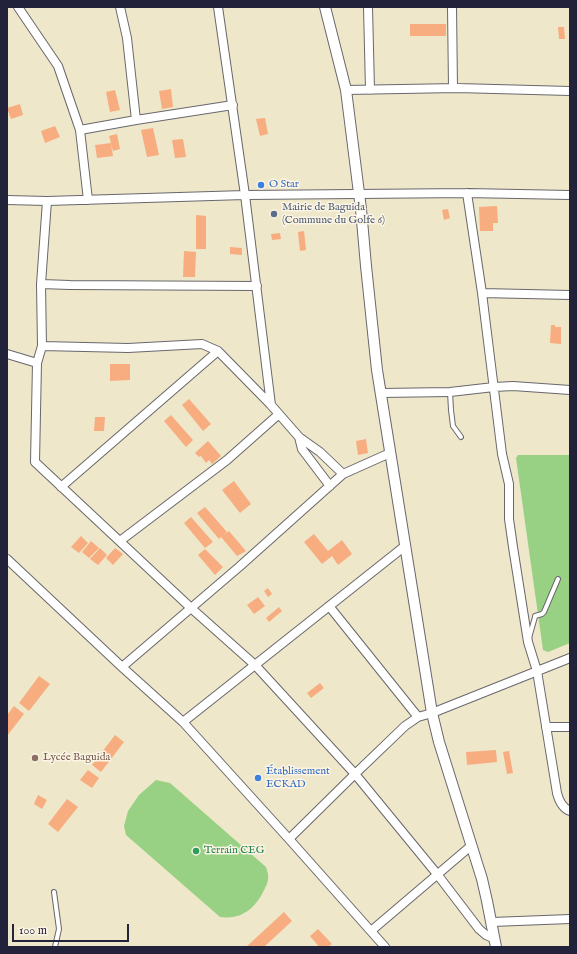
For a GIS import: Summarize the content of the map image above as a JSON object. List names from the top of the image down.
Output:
{
  "places": [
    "O Star",
    "Mairie de Baguida (Commune du Golfe 6)",
    "Lycée Baguida",
    "Établissement ECKAD",
    "Terrain CEG"
  ],
  "scale_bar": "100 m"
}
